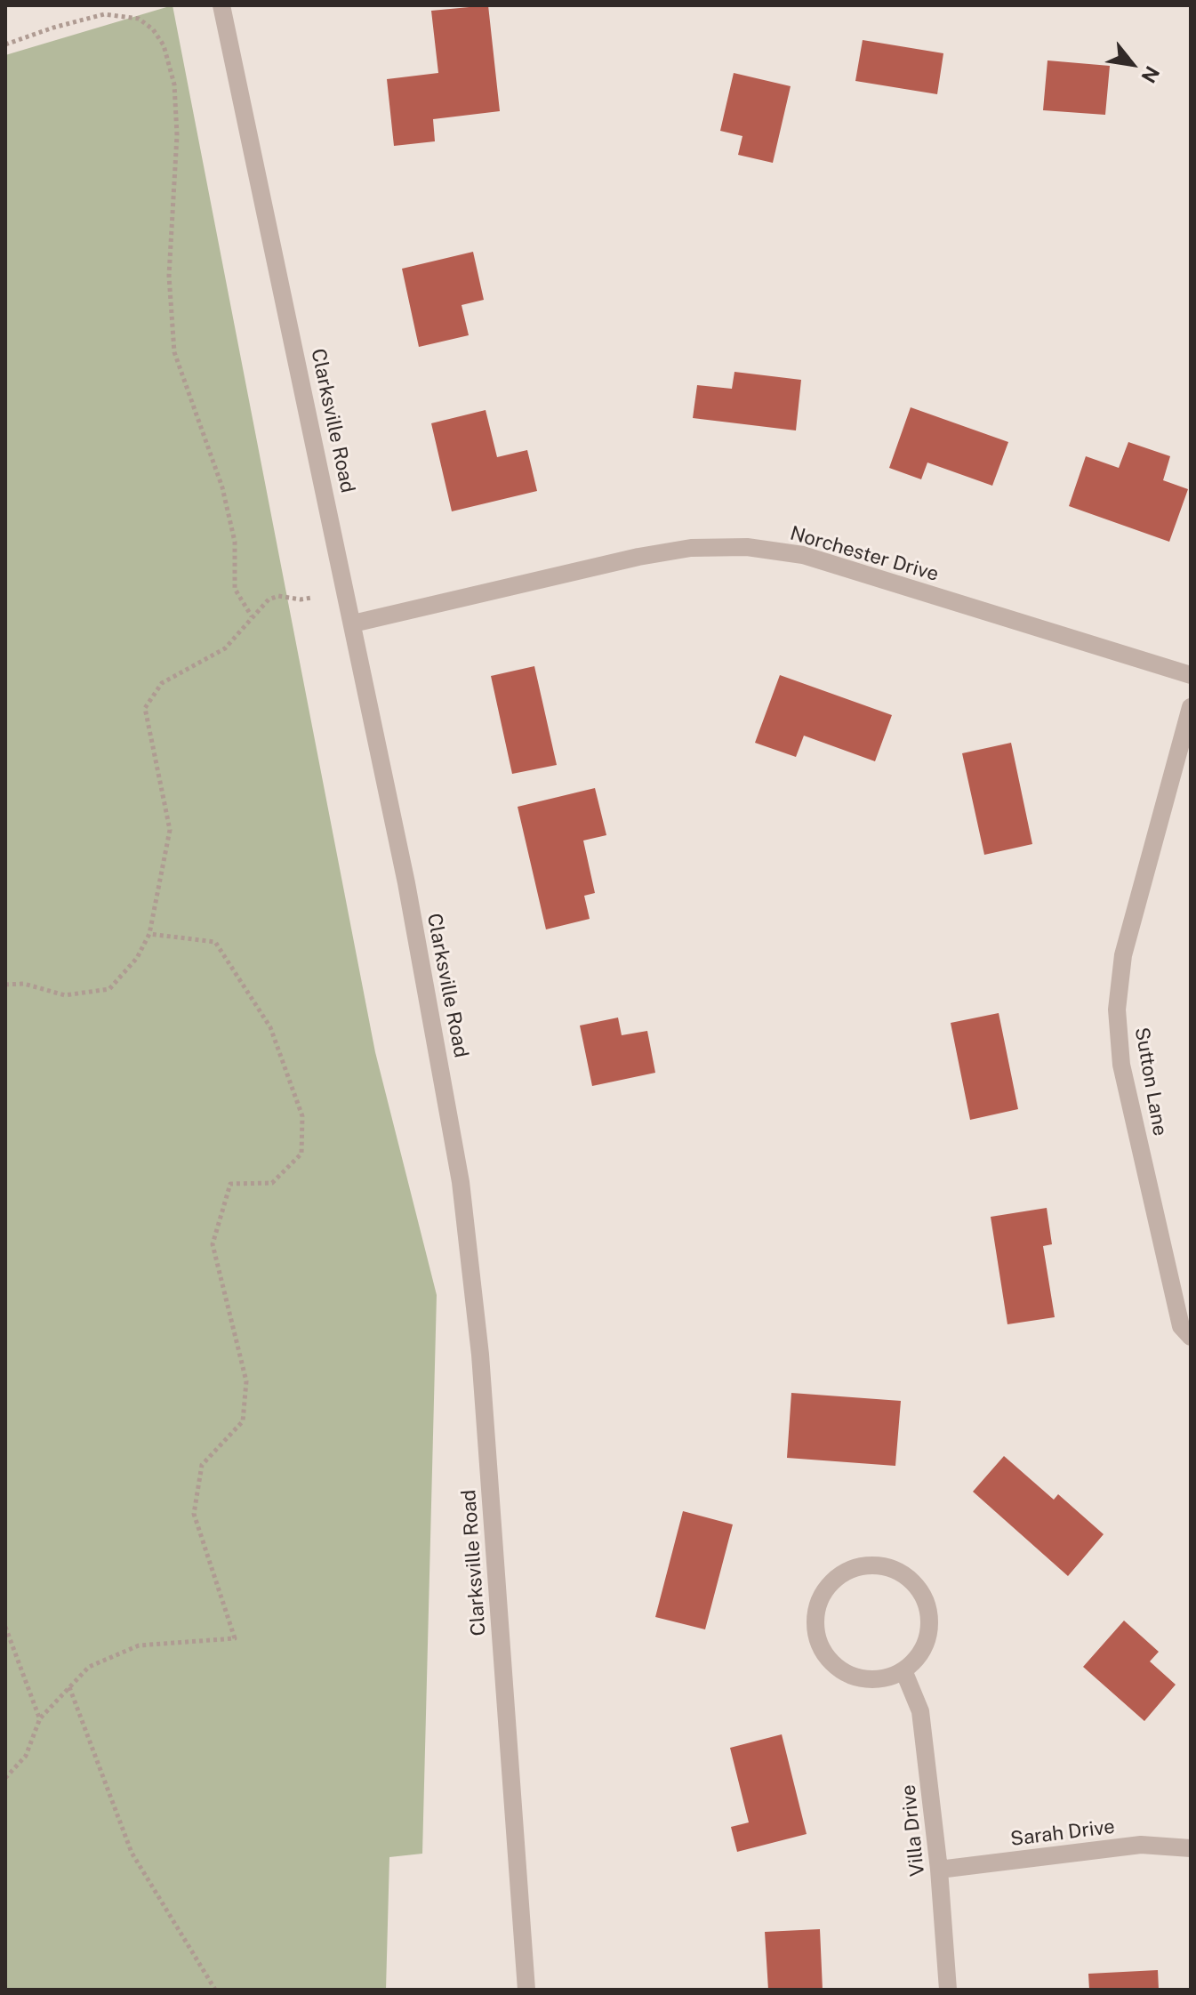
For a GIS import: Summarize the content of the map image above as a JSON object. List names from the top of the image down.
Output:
{
  "streets": {
    "street": [
      "Clarksville Road",
      "Norchester Drive",
      "Sutton Lane",
      "Villa Drive",
      "Sarah Drive"
    ]
  },
  "crossings": [
    ["Clarksville Road", "Norchester Drive"],
    ["Villa Drive", "Sarah Drive"]
  ],
  "north": "bottom right"
}
